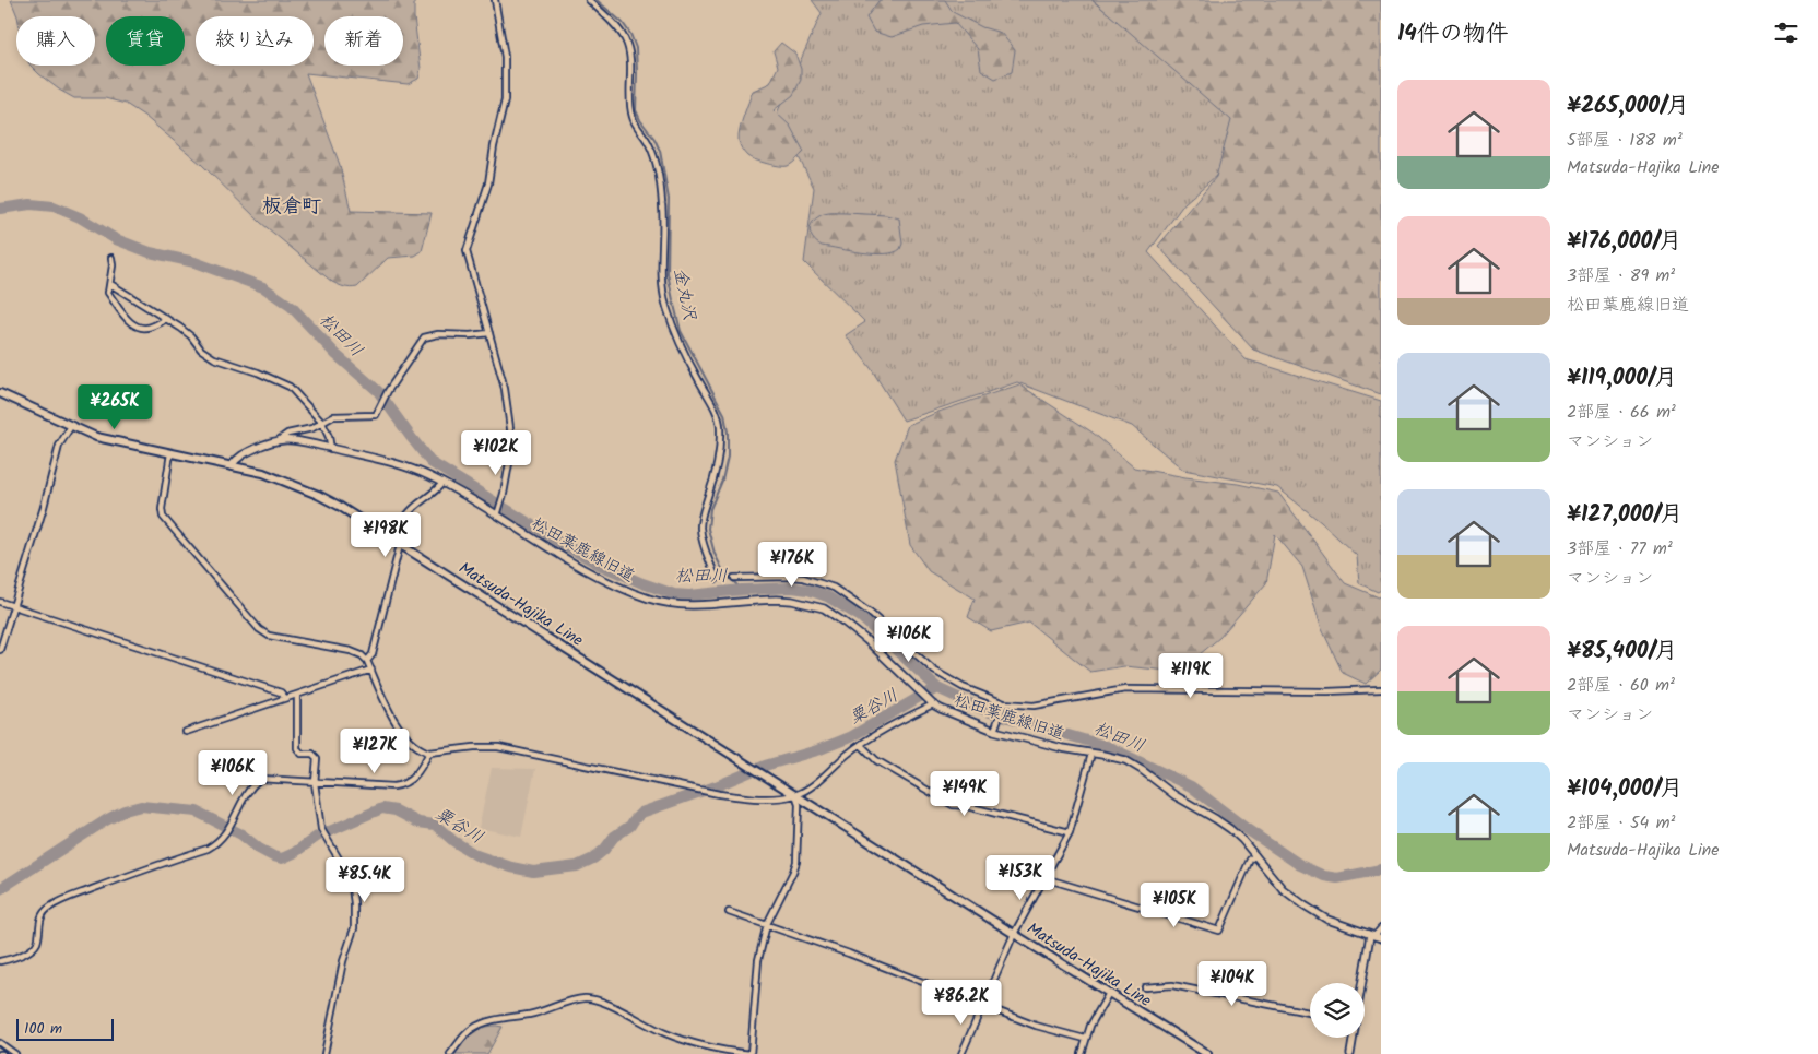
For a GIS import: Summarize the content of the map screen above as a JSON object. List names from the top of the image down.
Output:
{
  "streets": {
    "main road": ["Matsuda-Hajika Line"],
    "street": ["松田葉鹿線旧道"]
  },
  "crossings": [
    ["松田葉鹿線旧道", "Matsuda-Hajika Line"]
  ],
  "districts": ["板倉町"],
  "water": ["金丸沢", "松田川", "粟谷川"],
  "scale_bar": "100 m",
  "page": {
    "heading": "14件の物件",
    "chip": [
      "購入",
      "賃貸",
      "絞り込み",
      "新着"
    ],
    "list": [
      {
        "name": "¥265,000/月",
        "note": "5部屋 · 188 m² · Matsuda-Hajika Line"
      },
      {
        "name": "¥176,000/月",
        "note": "3部屋 · 89 m² · 松田葉鹿線旧道"
      },
      {
        "name": "¥119,000/月",
        "note": "2部屋 · 66 m² · マンション"
      },
      {
        "name": "¥127,000/月",
        "note": "3部屋 · 77 m² · マンション"
      },
      {
        "name": "¥85,400/月",
        "note": "2部屋 · 60 m² · マンション"
      },
      {
        "name": "¥104,000/月",
        "note": "2部屋 · 54 m² · Matsuda-Hajika Line"
      }
    ],
    "price": [
      "¥265K",
      "¥102K",
      "¥198K",
      "¥176K",
      "¥106K",
      "¥119K",
      "¥127K",
      "¥106K",
      "¥149K",
      "¥153K",
      "¥85.4K",
      "¥105K",
      "¥104K",
      "¥86.2K"
    ],
    "scale": "100 m"
  }
}
